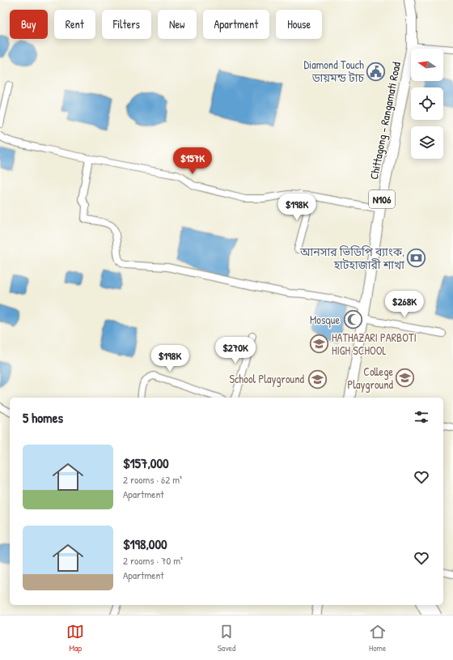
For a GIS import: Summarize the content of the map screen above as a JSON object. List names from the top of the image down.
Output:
{
  "streets": {
    "highway": ["Chittagong - Rangamati Road", "N106"]
  },
  "places": {
    "public building": ["Diamond Touch ডায়মন্ড টাচ"],
    "bank": ["আনসার ভিডিপি ব্যাংক, হাটহাজারী শাখা"],
    "mosque": ["Mosque"],
    "school or university": ["HATHAZARI PARBOTI HIGH SCHOOL", "College Playground", "School Playground"]
  },
  "north": "left",
  "page": {
    "chip": [
      "Buy",
      "Rent",
      "Filters",
      "New",
      "Apartment",
      "House"
    ],
    "price": [
      "$157K",
      "$198K",
      "$268K",
      "$270K",
      "$198K"
    ],
    "heading": "5 homes",
    "list": [
      {
        "name": "$157,000",
        "note": "2 rooms · 62 m² · Apartment"
      },
      {
        "name": "$198,000",
        "note": "2 rooms · 70 m² · Apartment"
      }
    ],
    "tabs": ["Map", "Saved", "Home"]
  }
}
